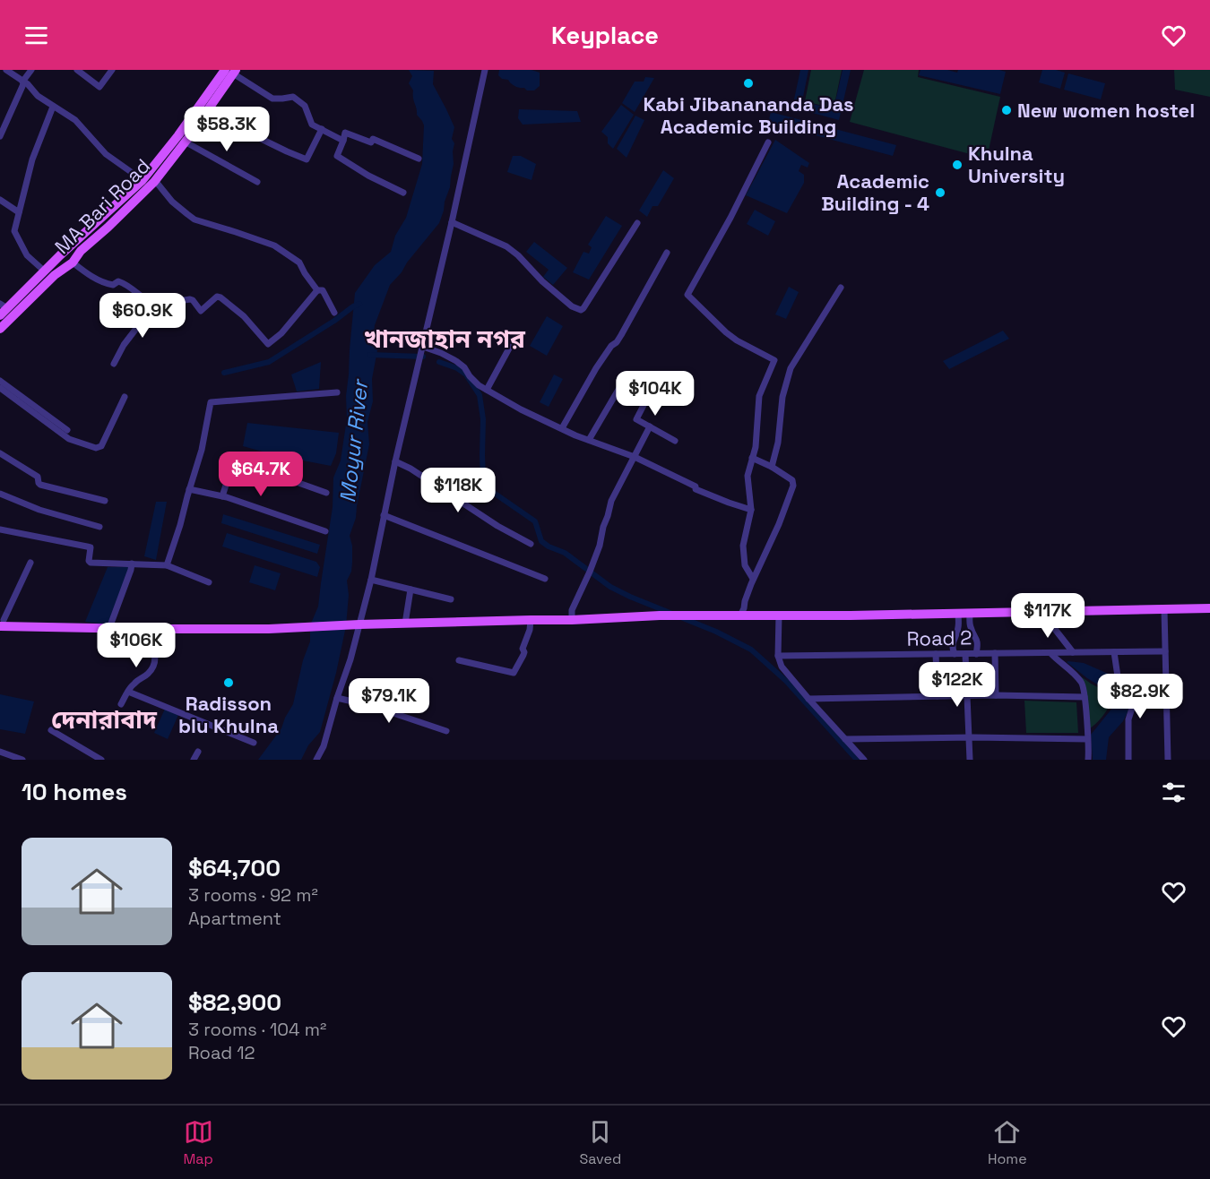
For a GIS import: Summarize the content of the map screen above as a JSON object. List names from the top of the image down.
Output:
{
  "streets": {
    "main road": ["MA Bari Road"],
    "street": ["Road 2"]
  },
  "districts": ["খানজাহান নগর", "দেনারাবাদ"],
  "water": ["Moyur River"],
  "places": [
    "Kabi Jibanananda Das Academic Building",
    "New women hostel",
    "Khulna University",
    "Academic Building - 4",
    "Radisson blu Khulna"
  ],
  "page": {
    "header": "Keyplace",
    "price": [
      "$58.3K",
      "$60.9K",
      "$104K",
      "$64.7K",
      "$118K",
      "$117K",
      "$106K",
      "$122K",
      "$82.9K",
      "$79.1K"
    ],
    "heading": "10 homes",
    "list": [
      {
        "name": "$64,700",
        "note": "3 rooms · 92 m² · Apartment"
      },
      {
        "name": "$82,900",
        "note": "3 rooms · 104 m² · Road 12"
      }
    ],
    "tabs": ["Map", "Saved", "Home"]
  }
}
